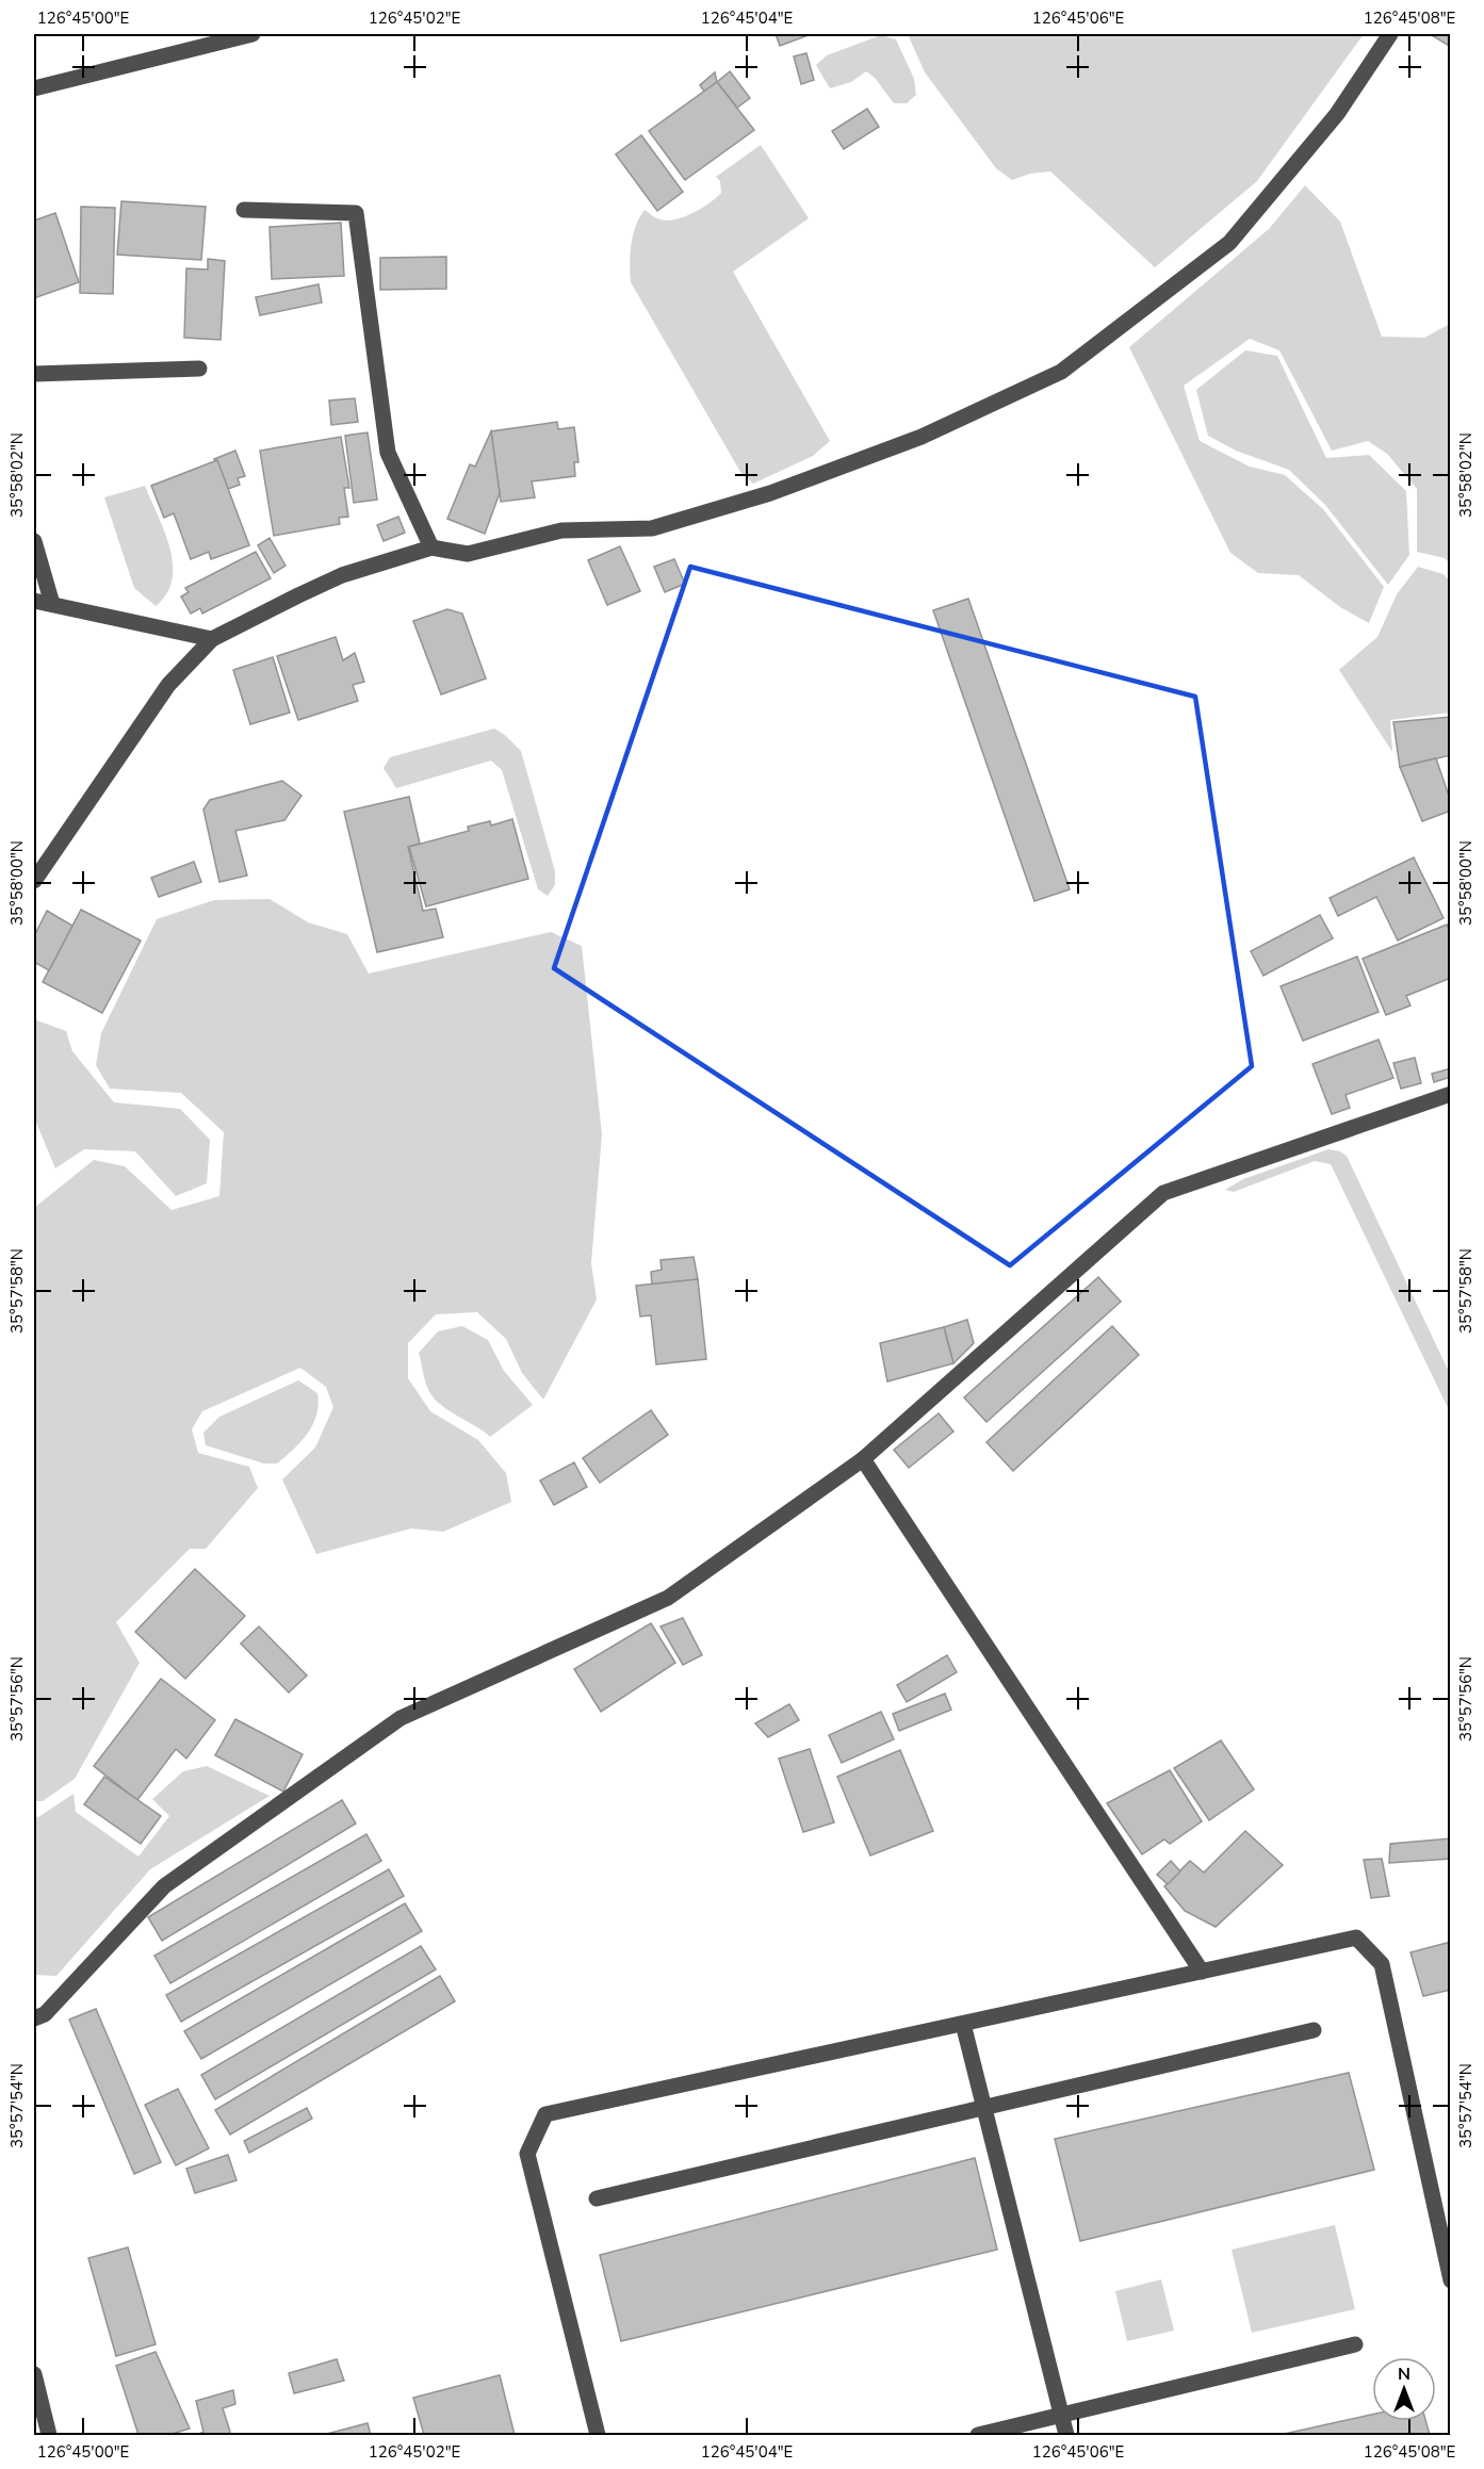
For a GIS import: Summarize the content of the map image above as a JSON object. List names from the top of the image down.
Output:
{
  "north": "top",
  "coordinates": [
    "126°45'00\"E",
    "126°45'02\"E",
    "126°45'04\"E",
    "126°45'06\"E",
    "126°45'08\"E",
    "35°58'02\"N",
    "35°58'00\"N",
    "35°57'58\"N",
    "35°57'56\"N",
    "35°57'54\"N"
  ]
}
